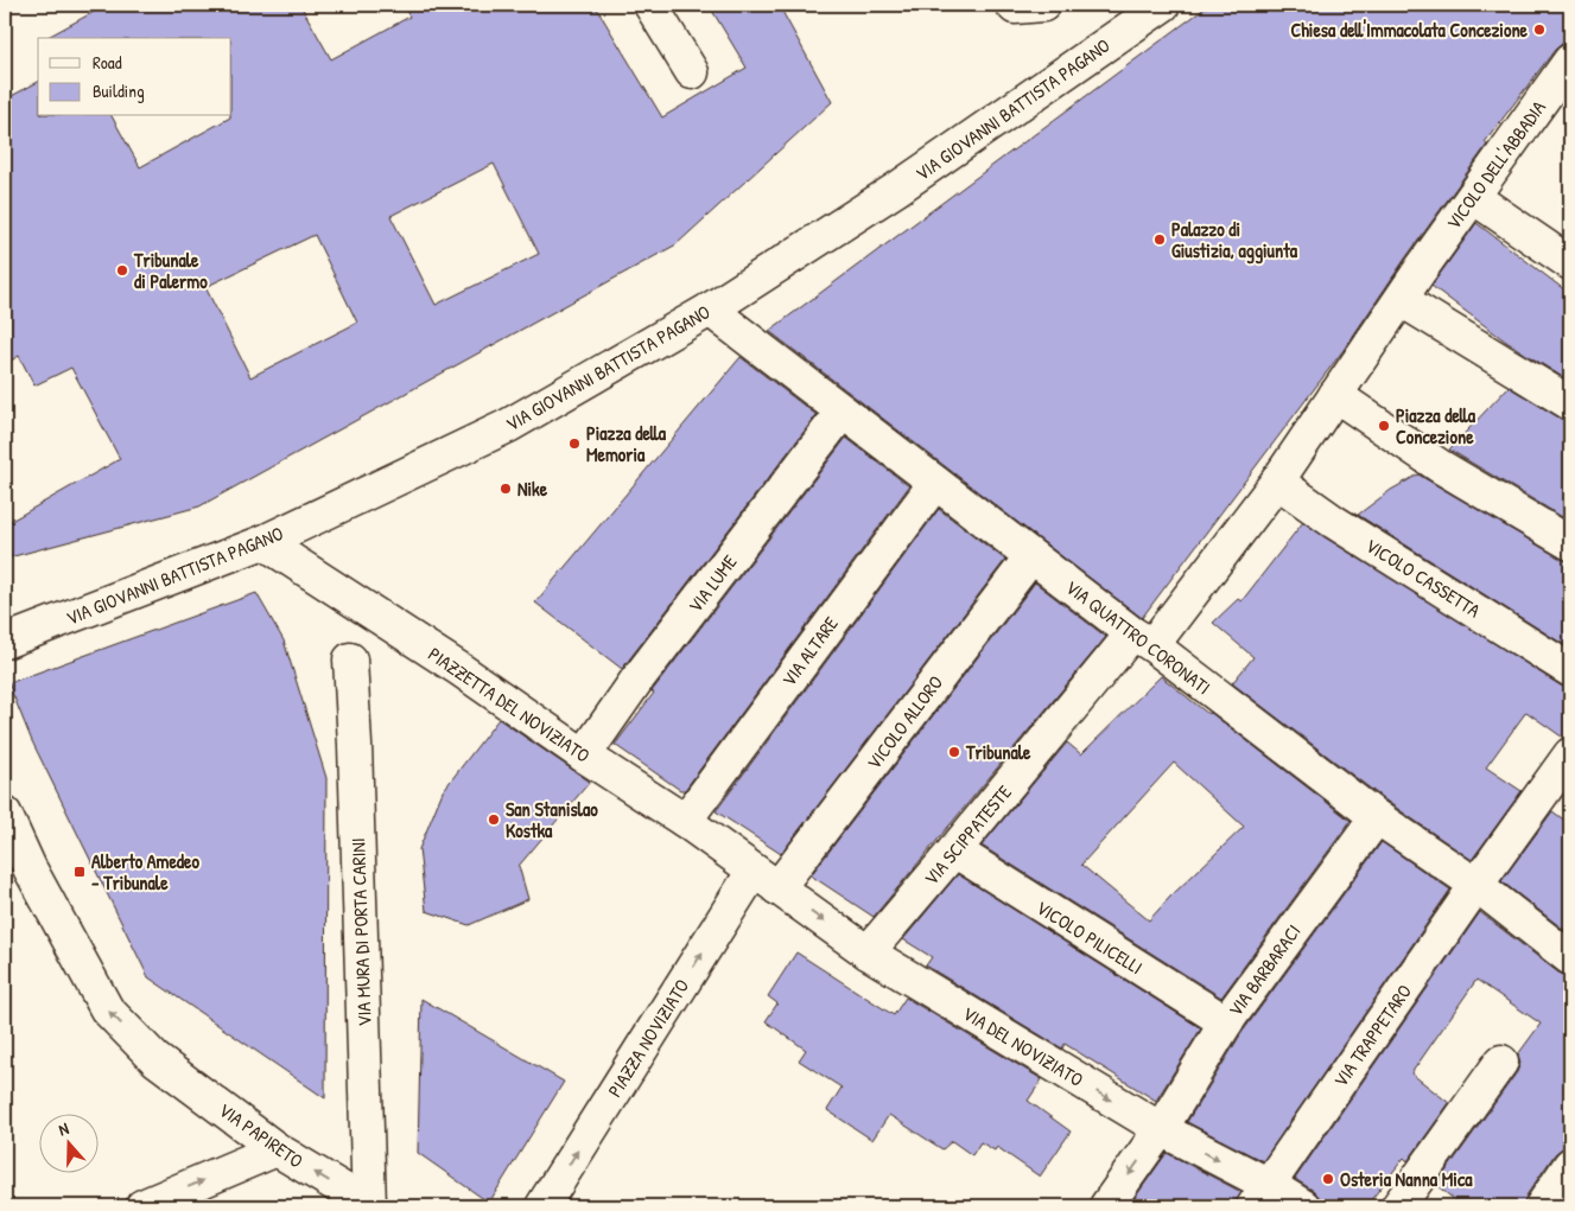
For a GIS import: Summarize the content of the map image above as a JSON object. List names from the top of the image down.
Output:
{
  "streets": {
    "street": [
      "VIA GIOVANNI BATTISTA PAGANO",
      "VICOLO DELL'ABBADIA",
      "VICOLO CASSETTA",
      "VIA LUME",
      "VIA QUATTRO CORONATI",
      "VIA ALTARE",
      "PIAZZETTA DEL NOVIZIATO",
      "VICOLO ALLORO",
      "VIA SCIPPATESTE",
      "VIA MURA DI PORTA CARINI",
      "VICOLO PILICELLI",
      "VIA BARBARACI",
      "VIA TRAPPETARO",
      "PIAZZA NOVIZIATO",
      "VIA DEL NOVIZIATO",
      "VIA PAPIRETO"
    ]
  },
  "crossings": [
    ["VIA GIOVANNI BATTISTA PAGANO", "VIA QUATTRO CORONATI"],
    ["VIA GIOVANNI BATTISTA PAGANO", "PIAZZETTA DEL NOVIZIATO"],
    ["VICOLO DELL'ABBADIA", "VICOLO CASSETTA"],
    ["VICOLO DELL'ABBADIA", "VIA SCIPPATESTE"],
    ["VICOLO CASSETTA", "VIA SCIPPATESTE"],
    ["VIA LUME", "VIA QUATTRO CORONATI"],
    ["VIA LUME", "PIAZZETTA DEL NOVIZIATO"],
    ["VIA QUATTRO CORONATI", "VIA ALTARE"],
    ["VIA QUATTRO CORONATI", "VICOLO ALLORO"],
    ["VIA QUATTRO CORONATI", "VIA SCIPPATESTE"],
    ["VIA QUATTRO CORONATI", "VIA BARBARACI"],
    ["VIA QUATTRO CORONATI", "VIA TRAPPETARO"],
    ["VIA ALTARE", "PIAZZETTA DEL NOVIZIATO"],
    ["PIAZZETTA DEL NOVIZIATO", "VICOLO ALLORO"],
    ["PIAZZETTA DEL NOVIZIATO", "PIAZZA NOVIZIATO"],
    ["PIAZZETTA DEL NOVIZIATO", "VIA DEL NOVIZIATO"],
    ["VICOLO ALLORO", "PIAZZA NOVIZIATO"],
    ["VICOLO ALLORO", "VIA DEL NOVIZIATO"],
    ["VIA SCIPPATESTE", "VICOLO PILICELLI"],
    ["VIA SCIPPATESTE", "VIA DEL NOVIZIATO"],
    ["VIA MURA DI PORTA CARINI", "VIA PAPIRETO"],
    ["VICOLO PILICELLI", "VIA BARBARACI"],
    ["VIA BARBARACI", "VIA DEL NOVIZIATO"],
    ["VIA TRAPPETARO", "VIA DEL NOVIZIATO"],
    ["PIAZZA NOVIZIATO", "VIA DEL NOVIZIATO"]
  ],
  "one_way": ["PIAZZA NOVIZIATO", "VIA DEL NOVIZIATO", "VIA PAPIRETO"],
  "places": {
    "other": [
      "Chiesa dell'Immacolata Concezione",
      "Palazzo di Giustizia, aggiunta",
      "Tribunale di Palermo",
      "Piazza della Concezione",
      "Piazza della Memoria",
      "Nike",
      "Tribunale",
      "San Stanislao Kostka",
      "Osteria Nanna Mica"
    ],
    "transit": ["Alberto Amedeo - Tribunale"]
  },
  "legend": ["Road", "Building"],
  "north": "top"
}
